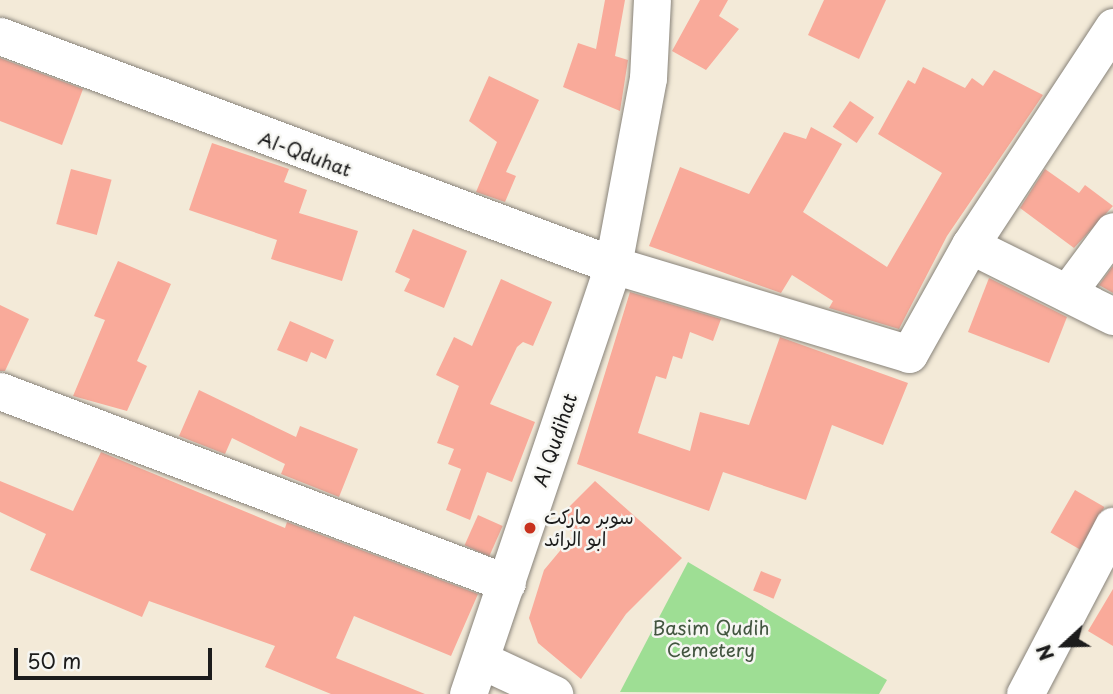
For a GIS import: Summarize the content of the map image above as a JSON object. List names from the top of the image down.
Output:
{
  "streets": {
    "street": ["Al-Qduhat", "Al Qudihat"]
  },
  "crossings": [
    ["Al-Qduhat", "Al Qudihat"]
  ],
  "parks": ["Basim Qudih Cemetery"],
  "places": ["سوبر ماركت ابو الرائد"],
  "scale_bar": "50 m",
  "north": "left"
}
